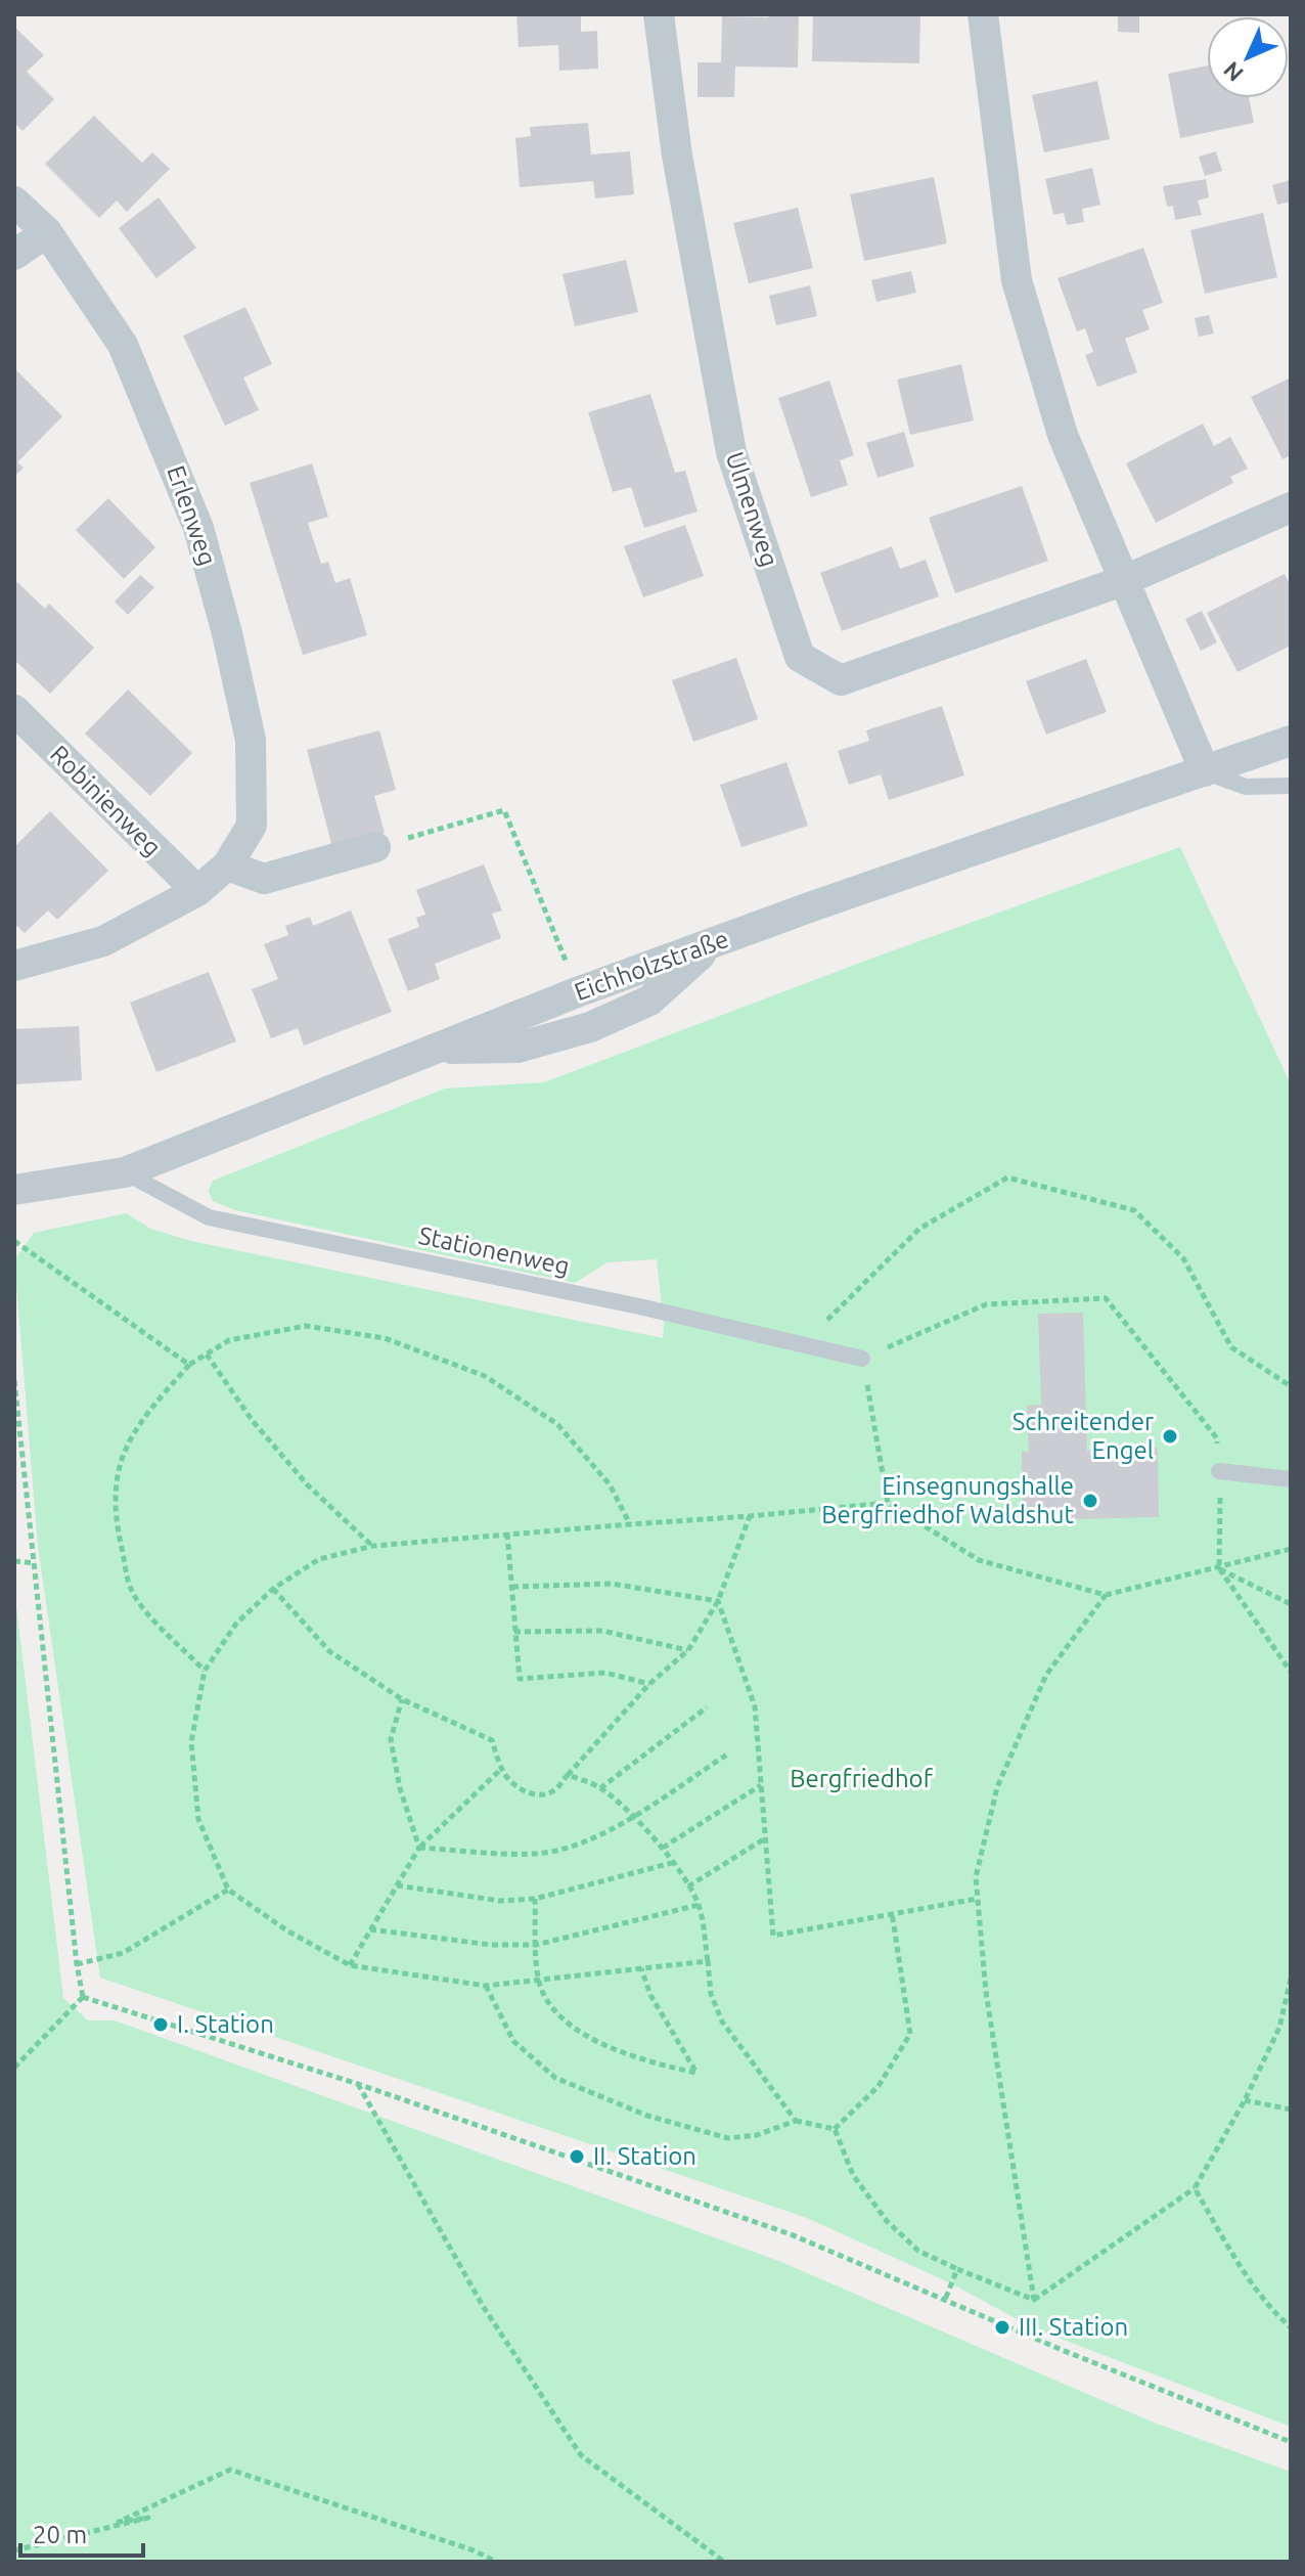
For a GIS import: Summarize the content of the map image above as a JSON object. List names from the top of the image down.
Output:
{
  "streets": {
    "street": [
      "Ulmenweg",
      "Erlenweg",
      "Robinienweg",
      "Eichholzstraße"
    ],
    "lane": ["Stationenweg"]
  },
  "crossings": [
    ["Erlenweg", "Robinienweg"],
    ["Eichholzstraße", "Stationenweg"]
  ],
  "parks": ["Bergfriedhof"],
  "places": [
    "Schreitender Engel",
    "Einsegnungshalle Bergfriedhof Waldshut",
    "I. Station",
    "II. Station",
    "III. Station"
  ],
  "scale_bar": "20 m",
  "north": "bottom left"
}
